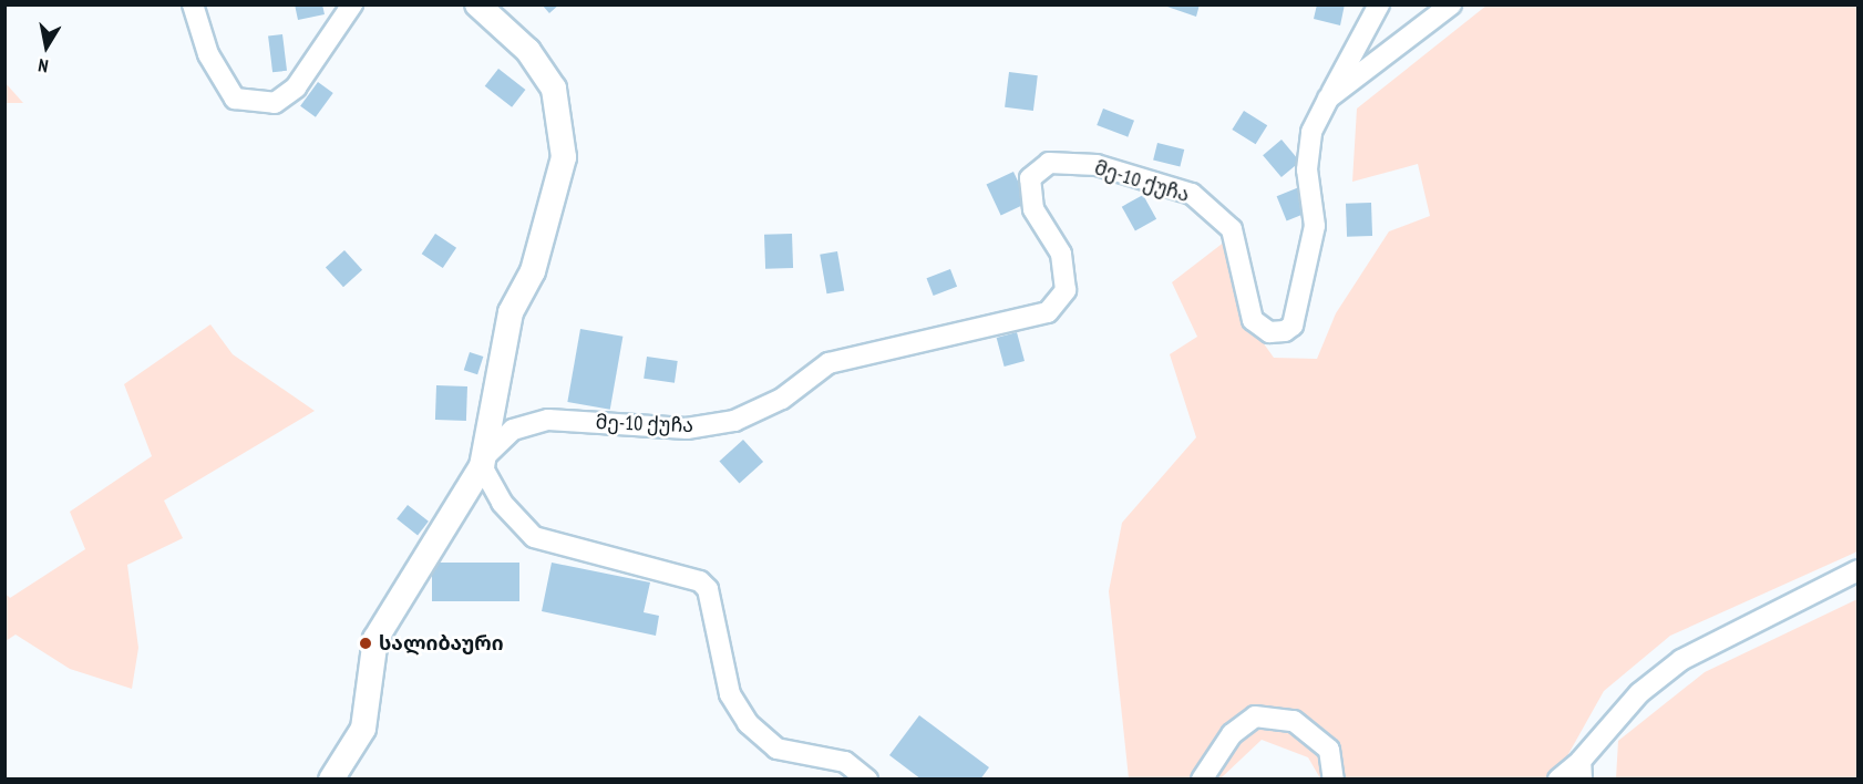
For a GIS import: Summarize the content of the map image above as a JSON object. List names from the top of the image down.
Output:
{
  "streets": {
    "street": ["მე-10 ქუჩა"]
  },
  "places": ["სალიბაური"],
  "north": "bottom"
}
